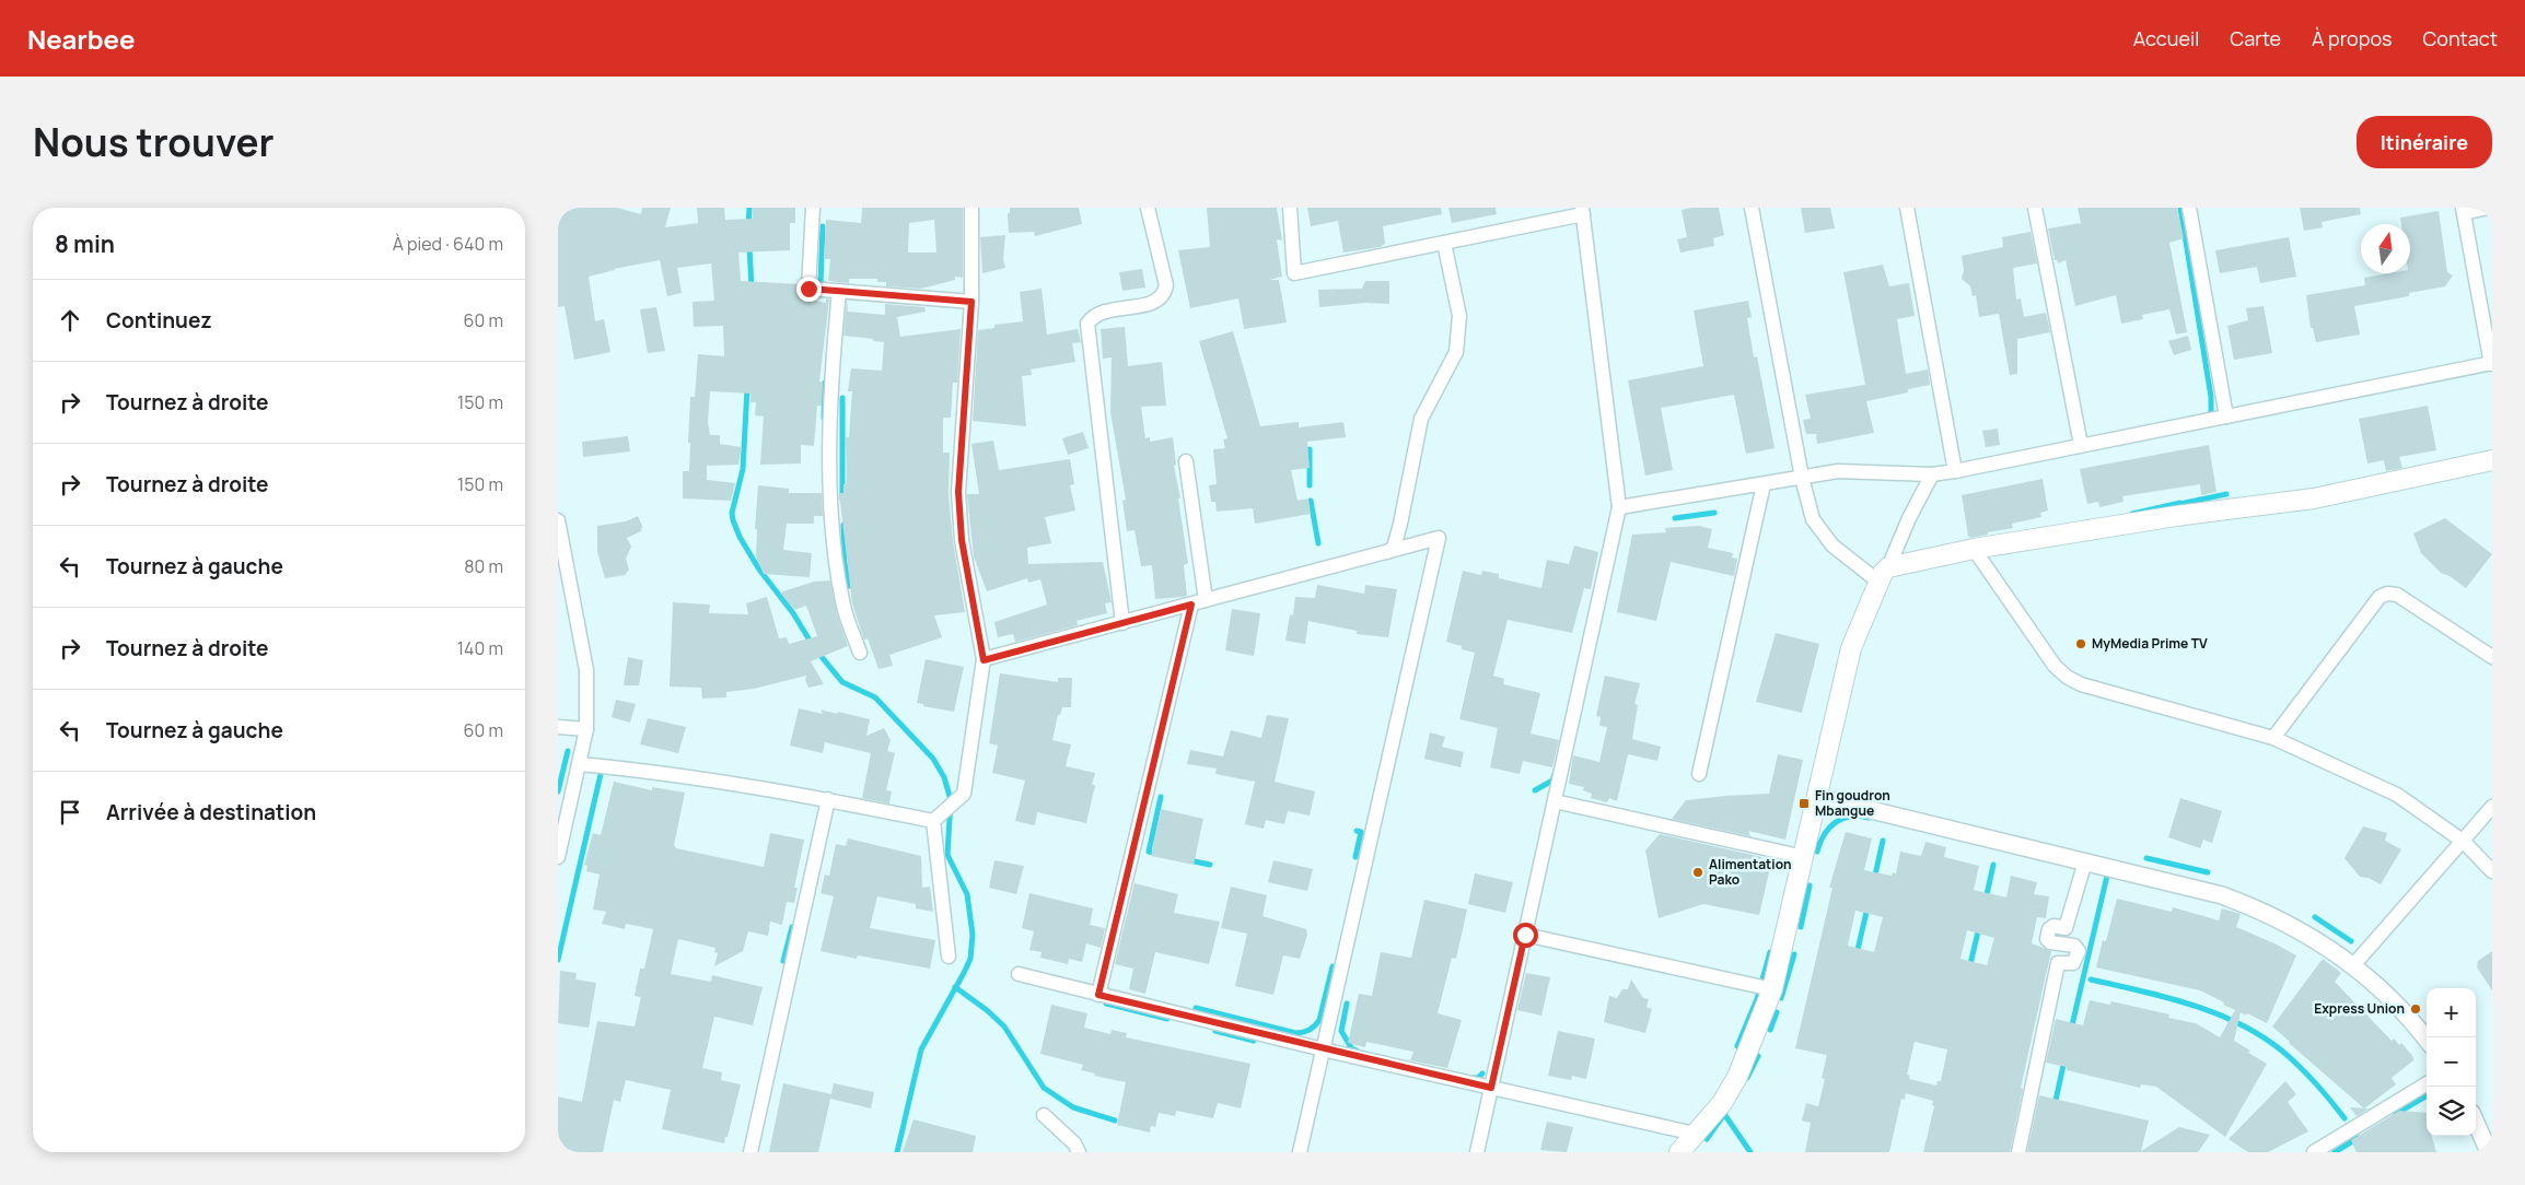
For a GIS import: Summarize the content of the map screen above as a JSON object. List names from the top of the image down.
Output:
{
  "places": {
    "other": ["MyMedia Prime TV", "Alimentation Pako", "Express Union"],
    "transit": ["Fin goudron Mbangue"]
  },
  "north": "top",
  "page": {
    "header": "Nearbee",
    "nav": [
      "Accueil",
      "Carte",
      "À propos",
      "Contact"
    ],
    "title": "Nous trouver",
    "buttons": "Itinéraire",
    "heading": ["8 min", "À pied · 640 m"],
    "list": [
      ["Continuez", "60 m"],
      ["Tournez à droite", "150 m"],
      ["Tournez à droite", "150 m"],
      ["Tournez à gauche", "80 m"],
      ["Tournez à droite", "140 m"],
      ["Tournez à gauche", "60 m"],
      "Arrivée à destination"
    ],
    "map_buttons": ["+", "−"]
  }
}
